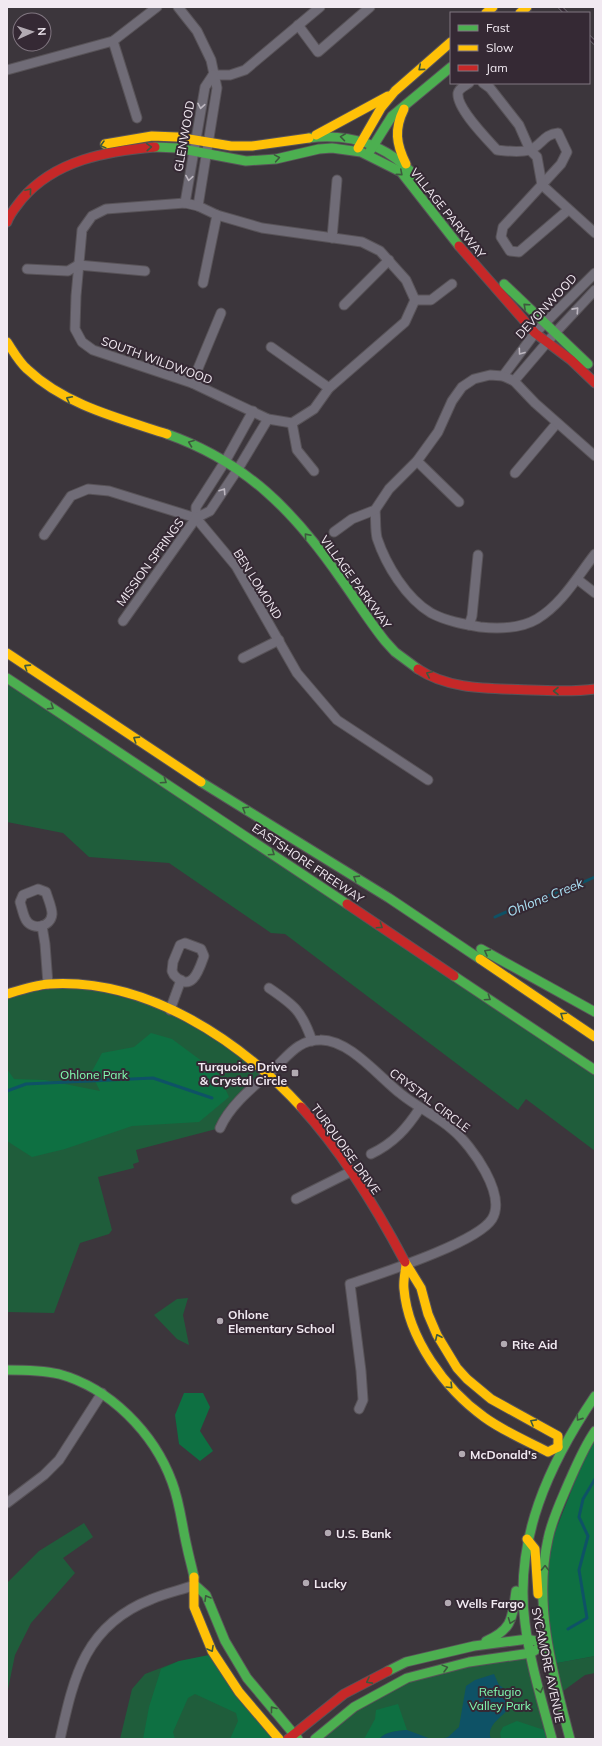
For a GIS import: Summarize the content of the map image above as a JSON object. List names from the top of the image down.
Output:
{
  "streets": {
    "main road": [
      "VILLAGE PARKWAY",
      "EASTSHORE FREEWAY",
      "TURQUOISE DRIVE",
      "SYCAMORE AVENUE"
    ],
    "street": [
      "GLENWOOD",
      "DEVONWOOD",
      "SOUTH WILDWOOD",
      "MISSION SPRINGS",
      "BEN LOMOND",
      "CRYSTAL CIRCLE"
    ]
  },
  "crossings": [
    ["GLENWOOD", "VILLAGE PARKWAY"],
    ["GLENWOOD", "SOUTH WILDWOOD"],
    ["VILLAGE PARKWAY", "DEVONWOOD"],
    ["VILLAGE PARKWAY", "MISSION SPRINGS"],
    ["SOUTH WILDWOOD", "MISSION SPRINGS"],
    ["MISSION SPRINGS", "BEN LOMOND"],
    ["CRYSTAL CIRCLE", "TURQUOISE DRIVE"],
    ["TURQUOISE DRIVE", "SYCAMORE AVENUE"]
  ],
  "water": ["Ohlone Creek"],
  "parks": ["Ohlone Park", "Refugio Valley Park"],
  "places": {
    "transit": ["Turquoise Drive & Crystal Circle"],
    "other": [
      "Ohlone Elementary School",
      "Rite Aid",
      "McDonald's",
      "U.S. Bank",
      "Lucky",
      "Wells Fargo"
    ]
  },
  "legend": ["Fast", "Slow", "Jam"],
  "north": "right"
}
